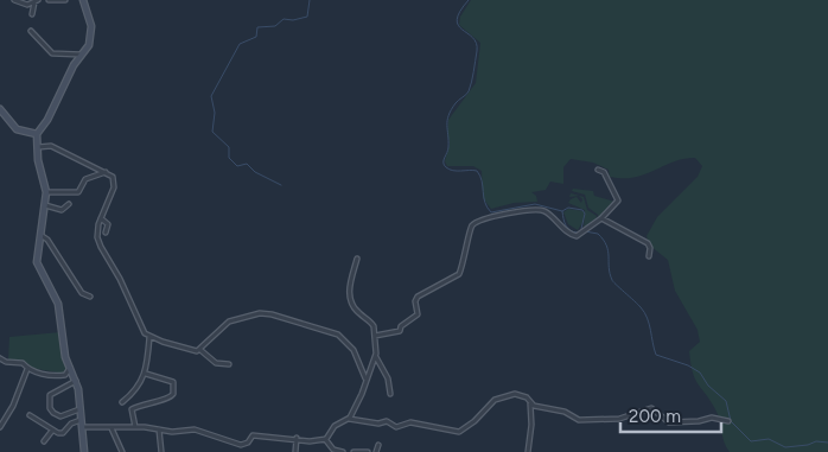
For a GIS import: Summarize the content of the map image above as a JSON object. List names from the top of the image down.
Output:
{
  "scale_bar": "200 m"
}
